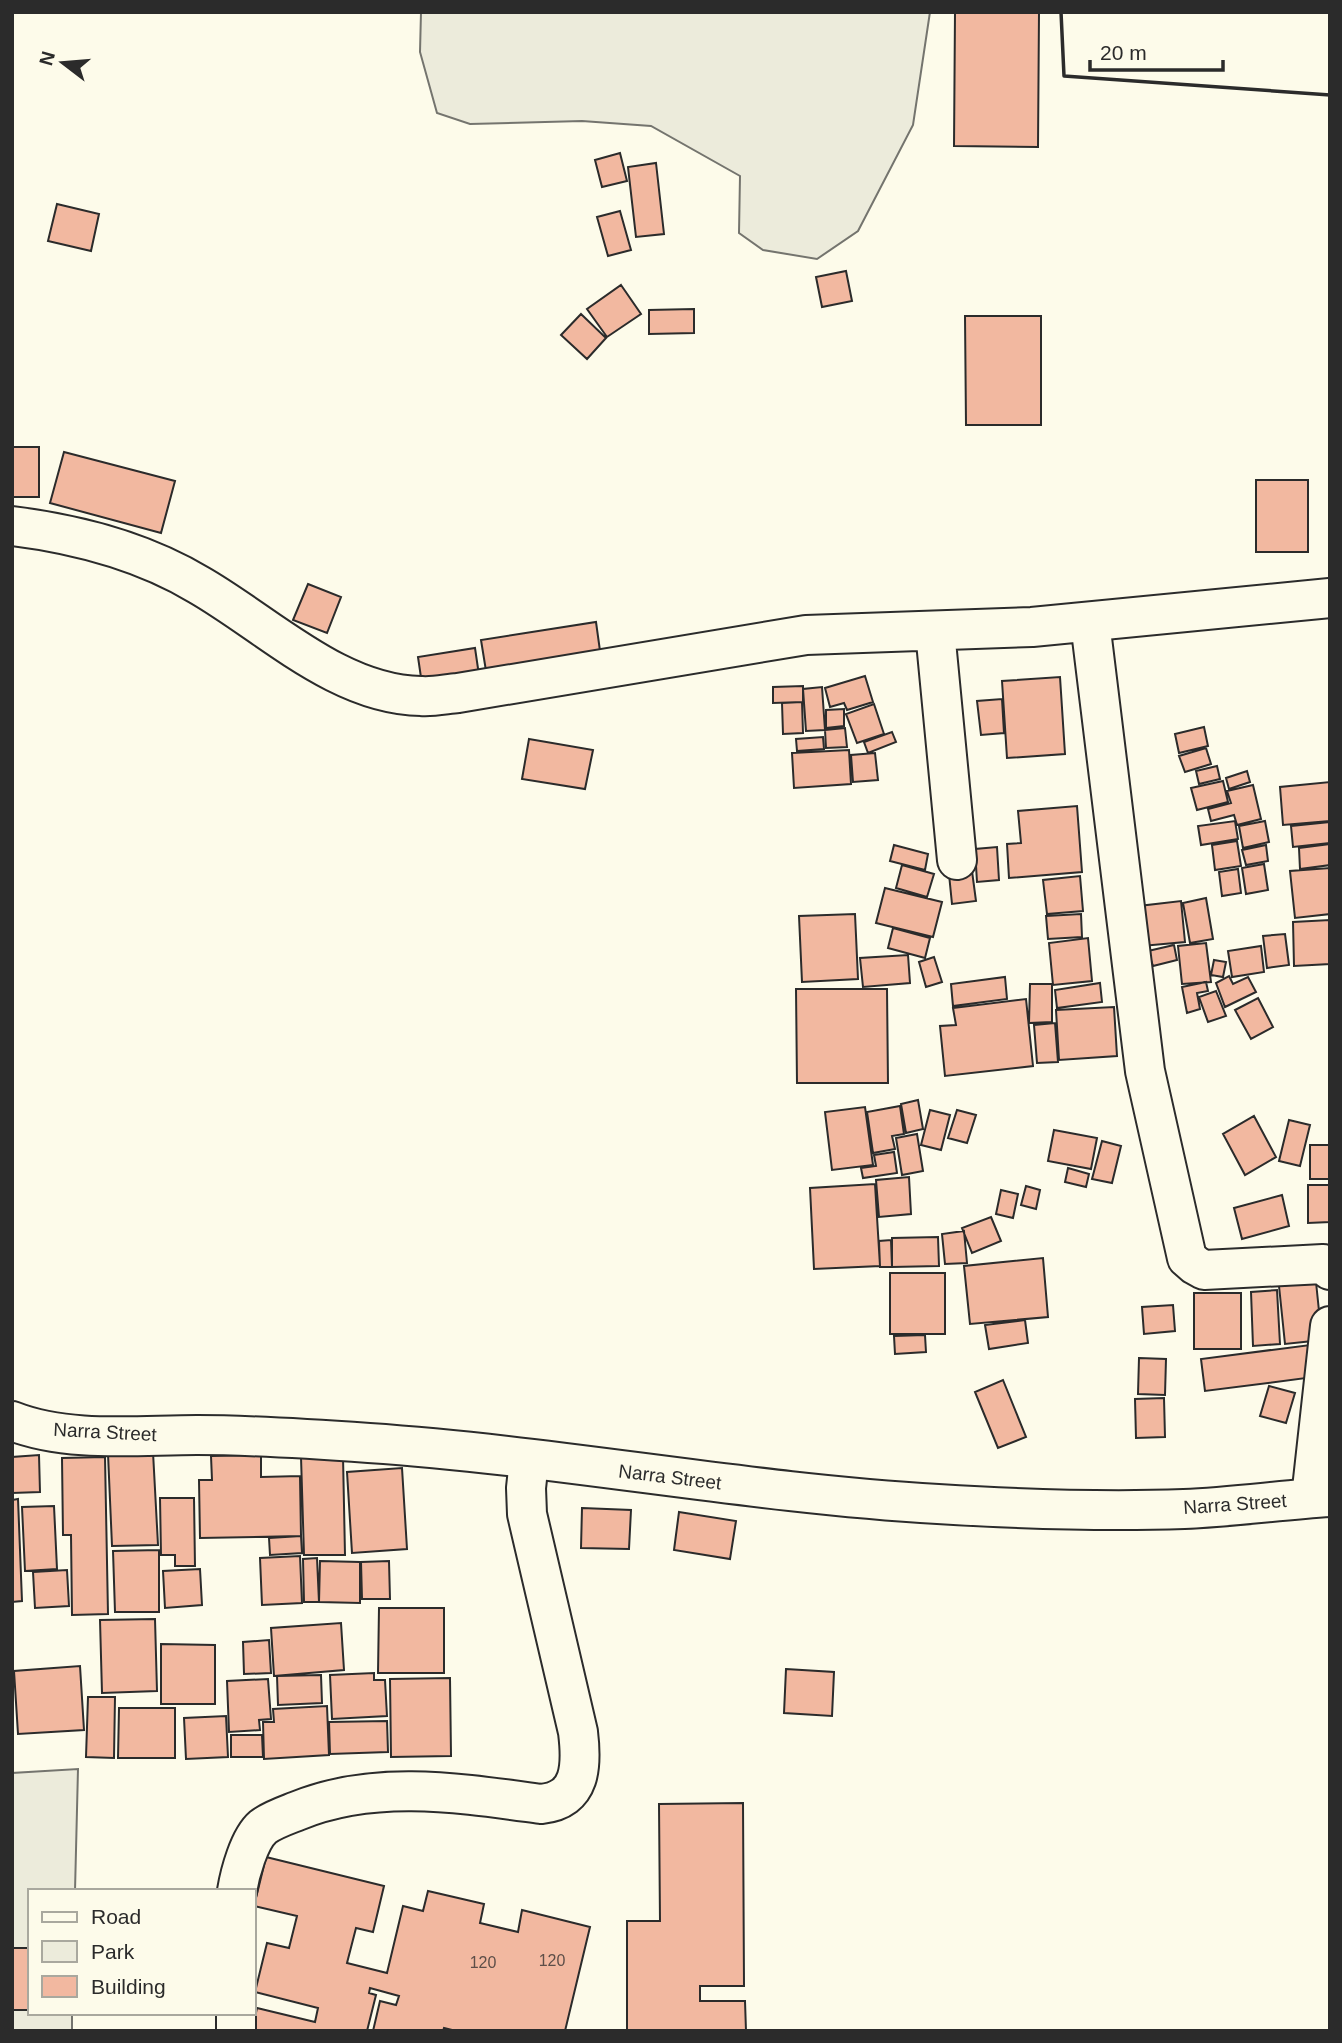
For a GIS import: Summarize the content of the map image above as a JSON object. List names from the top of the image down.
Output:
{
  "streets": {
    "street": ["Narra Street"]
  },
  "house_numbers": ["120", "120"],
  "legend": ["Road", "Park", "Building"],
  "scale_bar": "20 m",
  "north": "left"
}
